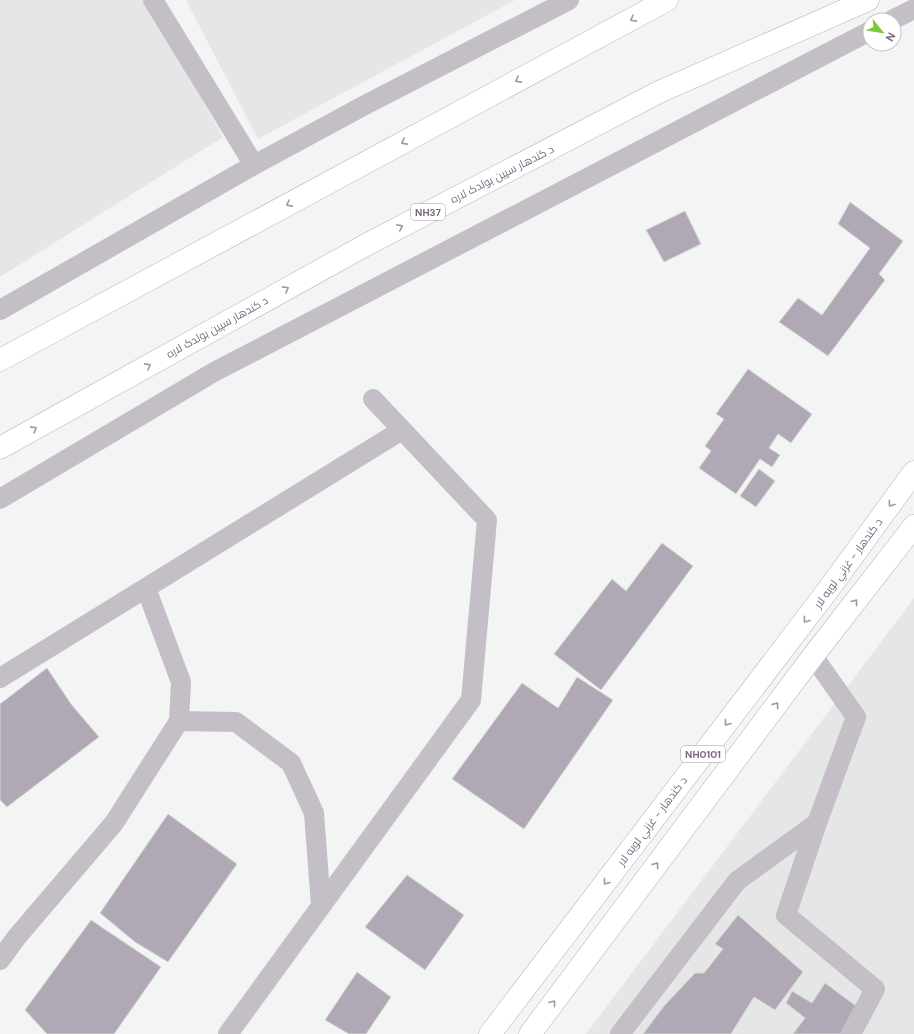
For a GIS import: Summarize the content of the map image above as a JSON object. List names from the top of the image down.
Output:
{
  "streets": {
    "highway": [
      "د کندهار سپین بولدک لاره",
      "NH37",
      "د کندهار - غزني لويه لار",
      "NH0101"
    ]
  },
  "north": "bottom right"
}
